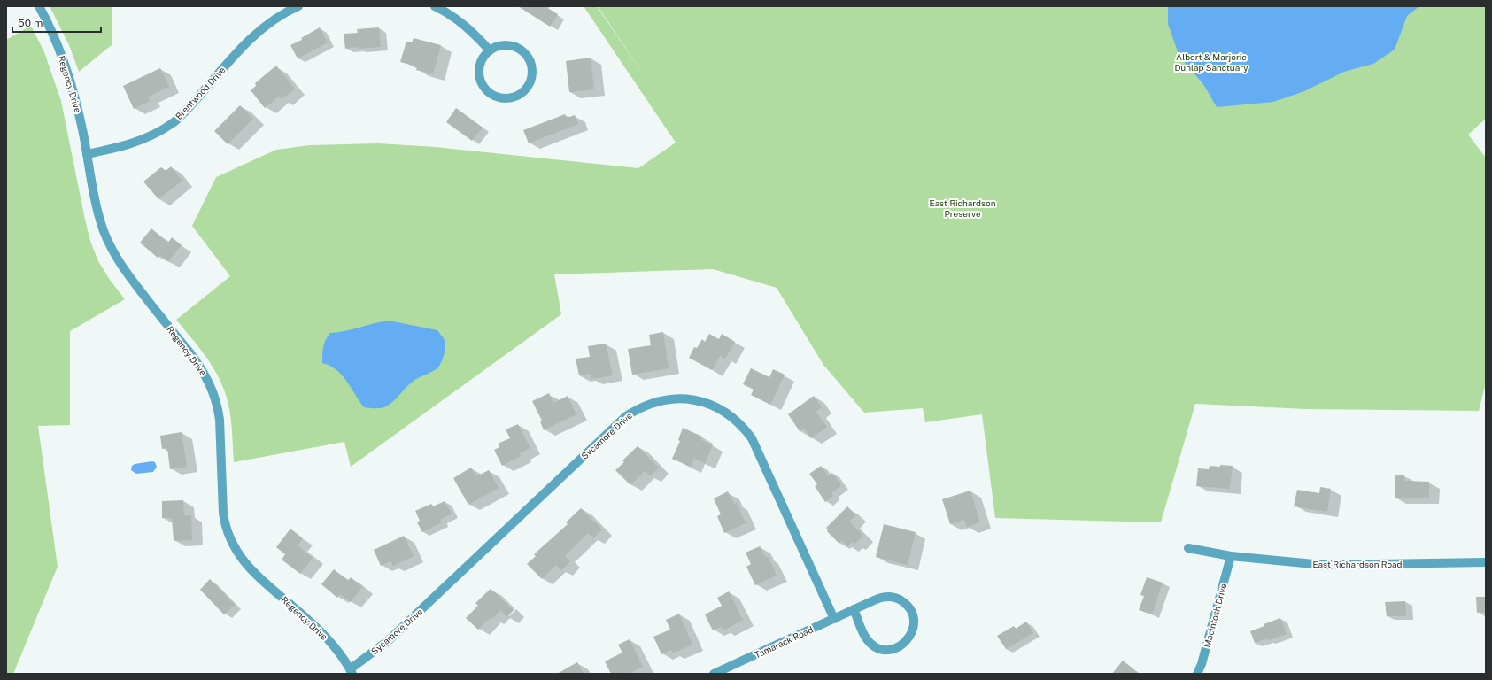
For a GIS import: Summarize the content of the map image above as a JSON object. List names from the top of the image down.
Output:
{
  "streets": {
    "street": [
      "Regency Drive",
      "Brentwood Drive",
      "Sycamore Drive",
      "East Richardson Road",
      "Macintosh Drive",
      "Tamarack Road"
    ]
  },
  "crossings": [
    ["Regency Drive", "Brentwood Drive"],
    ["Regency Drive", "Sycamore Drive"],
    ["Sycamore Drive", "Tamarack Road"],
    ["East Richardson Road", "Macintosh Drive"]
  ],
  "parks": ["Albert & Marjorie Dunlap Sanctuary", "East Richardson Preserve"],
  "scale_bar": "50 m"
}
